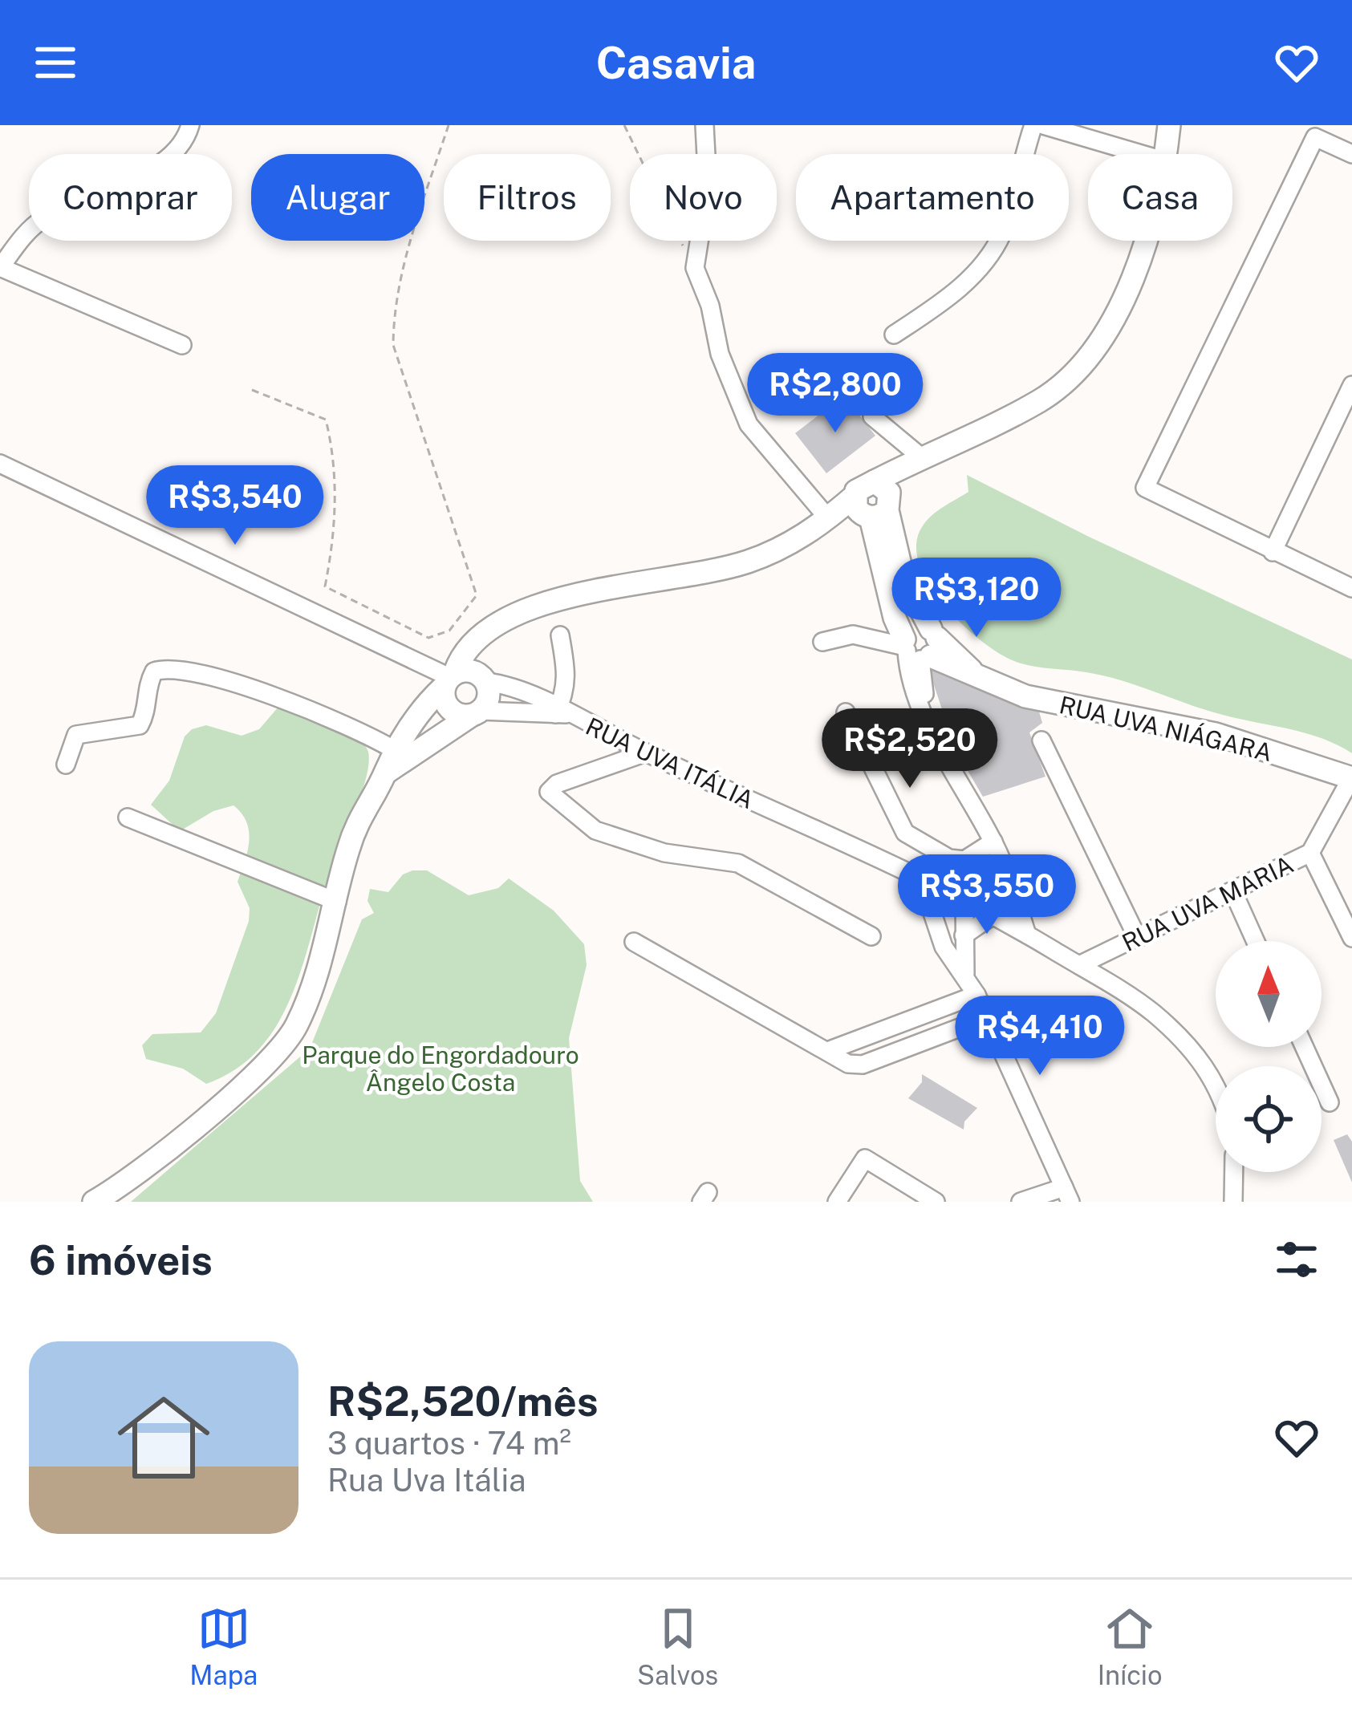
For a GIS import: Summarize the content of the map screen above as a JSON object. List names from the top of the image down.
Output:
{
  "streets": {
    "main road": ["RUA UVA NIÁGARA"],
    "street": ["RUA UVA ITÁLIA", "RUA UVA MARIA"]
  },
  "crossings": [
    ["RUA UVA NIÁGARA", "RUA UVA MARIA"],
    ["RUA UVA ITÁLIA", "RUA UVA MARIA"]
  ],
  "parks": ["Parque do Engordadouro Ângelo Costa"],
  "north": "top",
  "page": {
    "header": "Casavia",
    "chip": [
      "Comprar",
      "Alugar",
      "Filtros",
      "Novo",
      "Apartamento",
      "Casa"
    ],
    "price": [
      "R$2,800",
      "R$3,540",
      "R$3,120",
      "R$2,520",
      "R$3,550",
      "R$4,410"
    ],
    "heading": "6 imóveis",
    "list": [
      {
        "name": "R$2,520/mês",
        "note": "3 quartos · 74 m² · Rua Uva Itália"
      }
    ],
    "tabs": ["Mapa", "Salvos", "Início"]
  }
}
